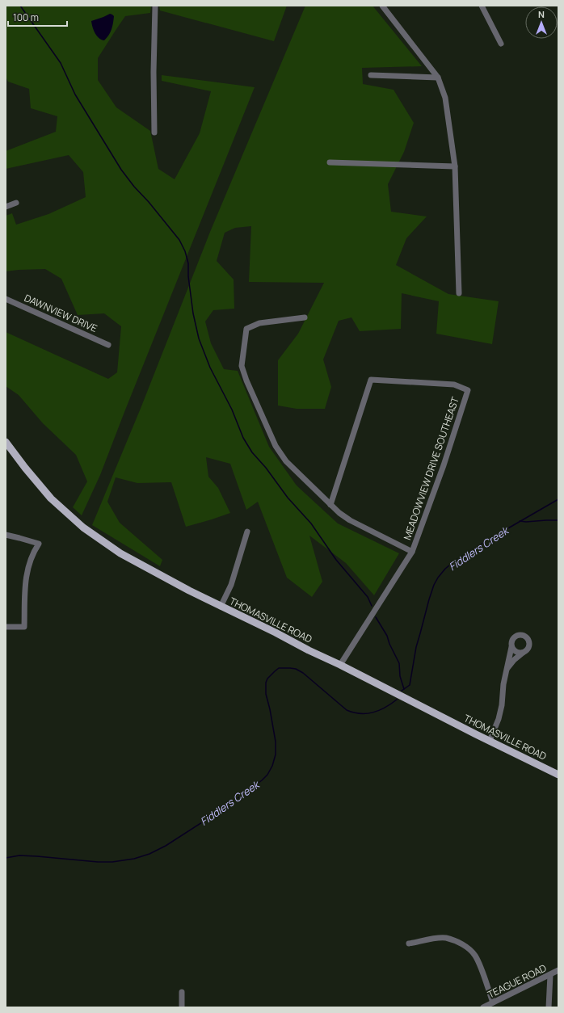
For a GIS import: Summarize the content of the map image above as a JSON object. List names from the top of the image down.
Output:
{
  "streets": {
    "main road": ["THOMASVILLE ROAD"],
    "street": ["DAWNVIEW DRIVE", "MEADOWVIEW DRIVE SOUTHEAST", "TEAGUE ROAD"]
  },
  "crossings": [
    ["MEADOWVIEW DRIVE SOUTHEAST", "THOMASVILLE ROAD"]
  ],
  "water": ["Fiddlers Creek"],
  "scale_bar": "100 m",
  "north": "top"
}
